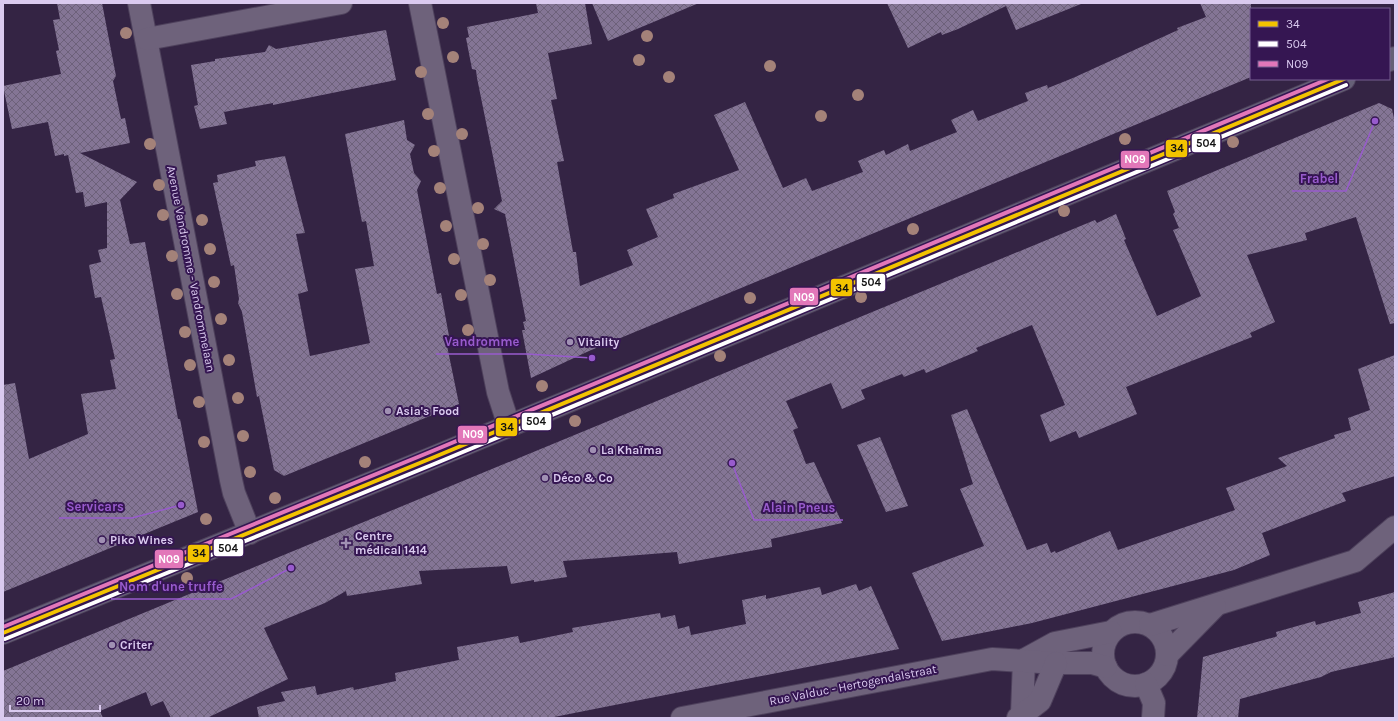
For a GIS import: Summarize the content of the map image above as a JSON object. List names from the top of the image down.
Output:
{
  "streets": {
    "street": ["Avenue Vandromme - Vandrommelaan", "Rue Valduc - Hertogendalstraat"]
  },
  "places": {
    "other": [
      "Frabel",
      "Vitality",
      "Vandromme",
      "Asia's Food",
      "La Khaïma",
      "Alain Pneus",
      "Déco & Co",
      "Servicars",
      "Piko Wines",
      "Nom d'une truffe",
      "Criter"
    ],
    "health": ["Centre médical 1414"]
  },
  "lines": ["transit line 34", "transit line N09", "transit line 504"],
  "legend": ["34", "504", "N09"],
  "scale_bar": "20 m"
}
